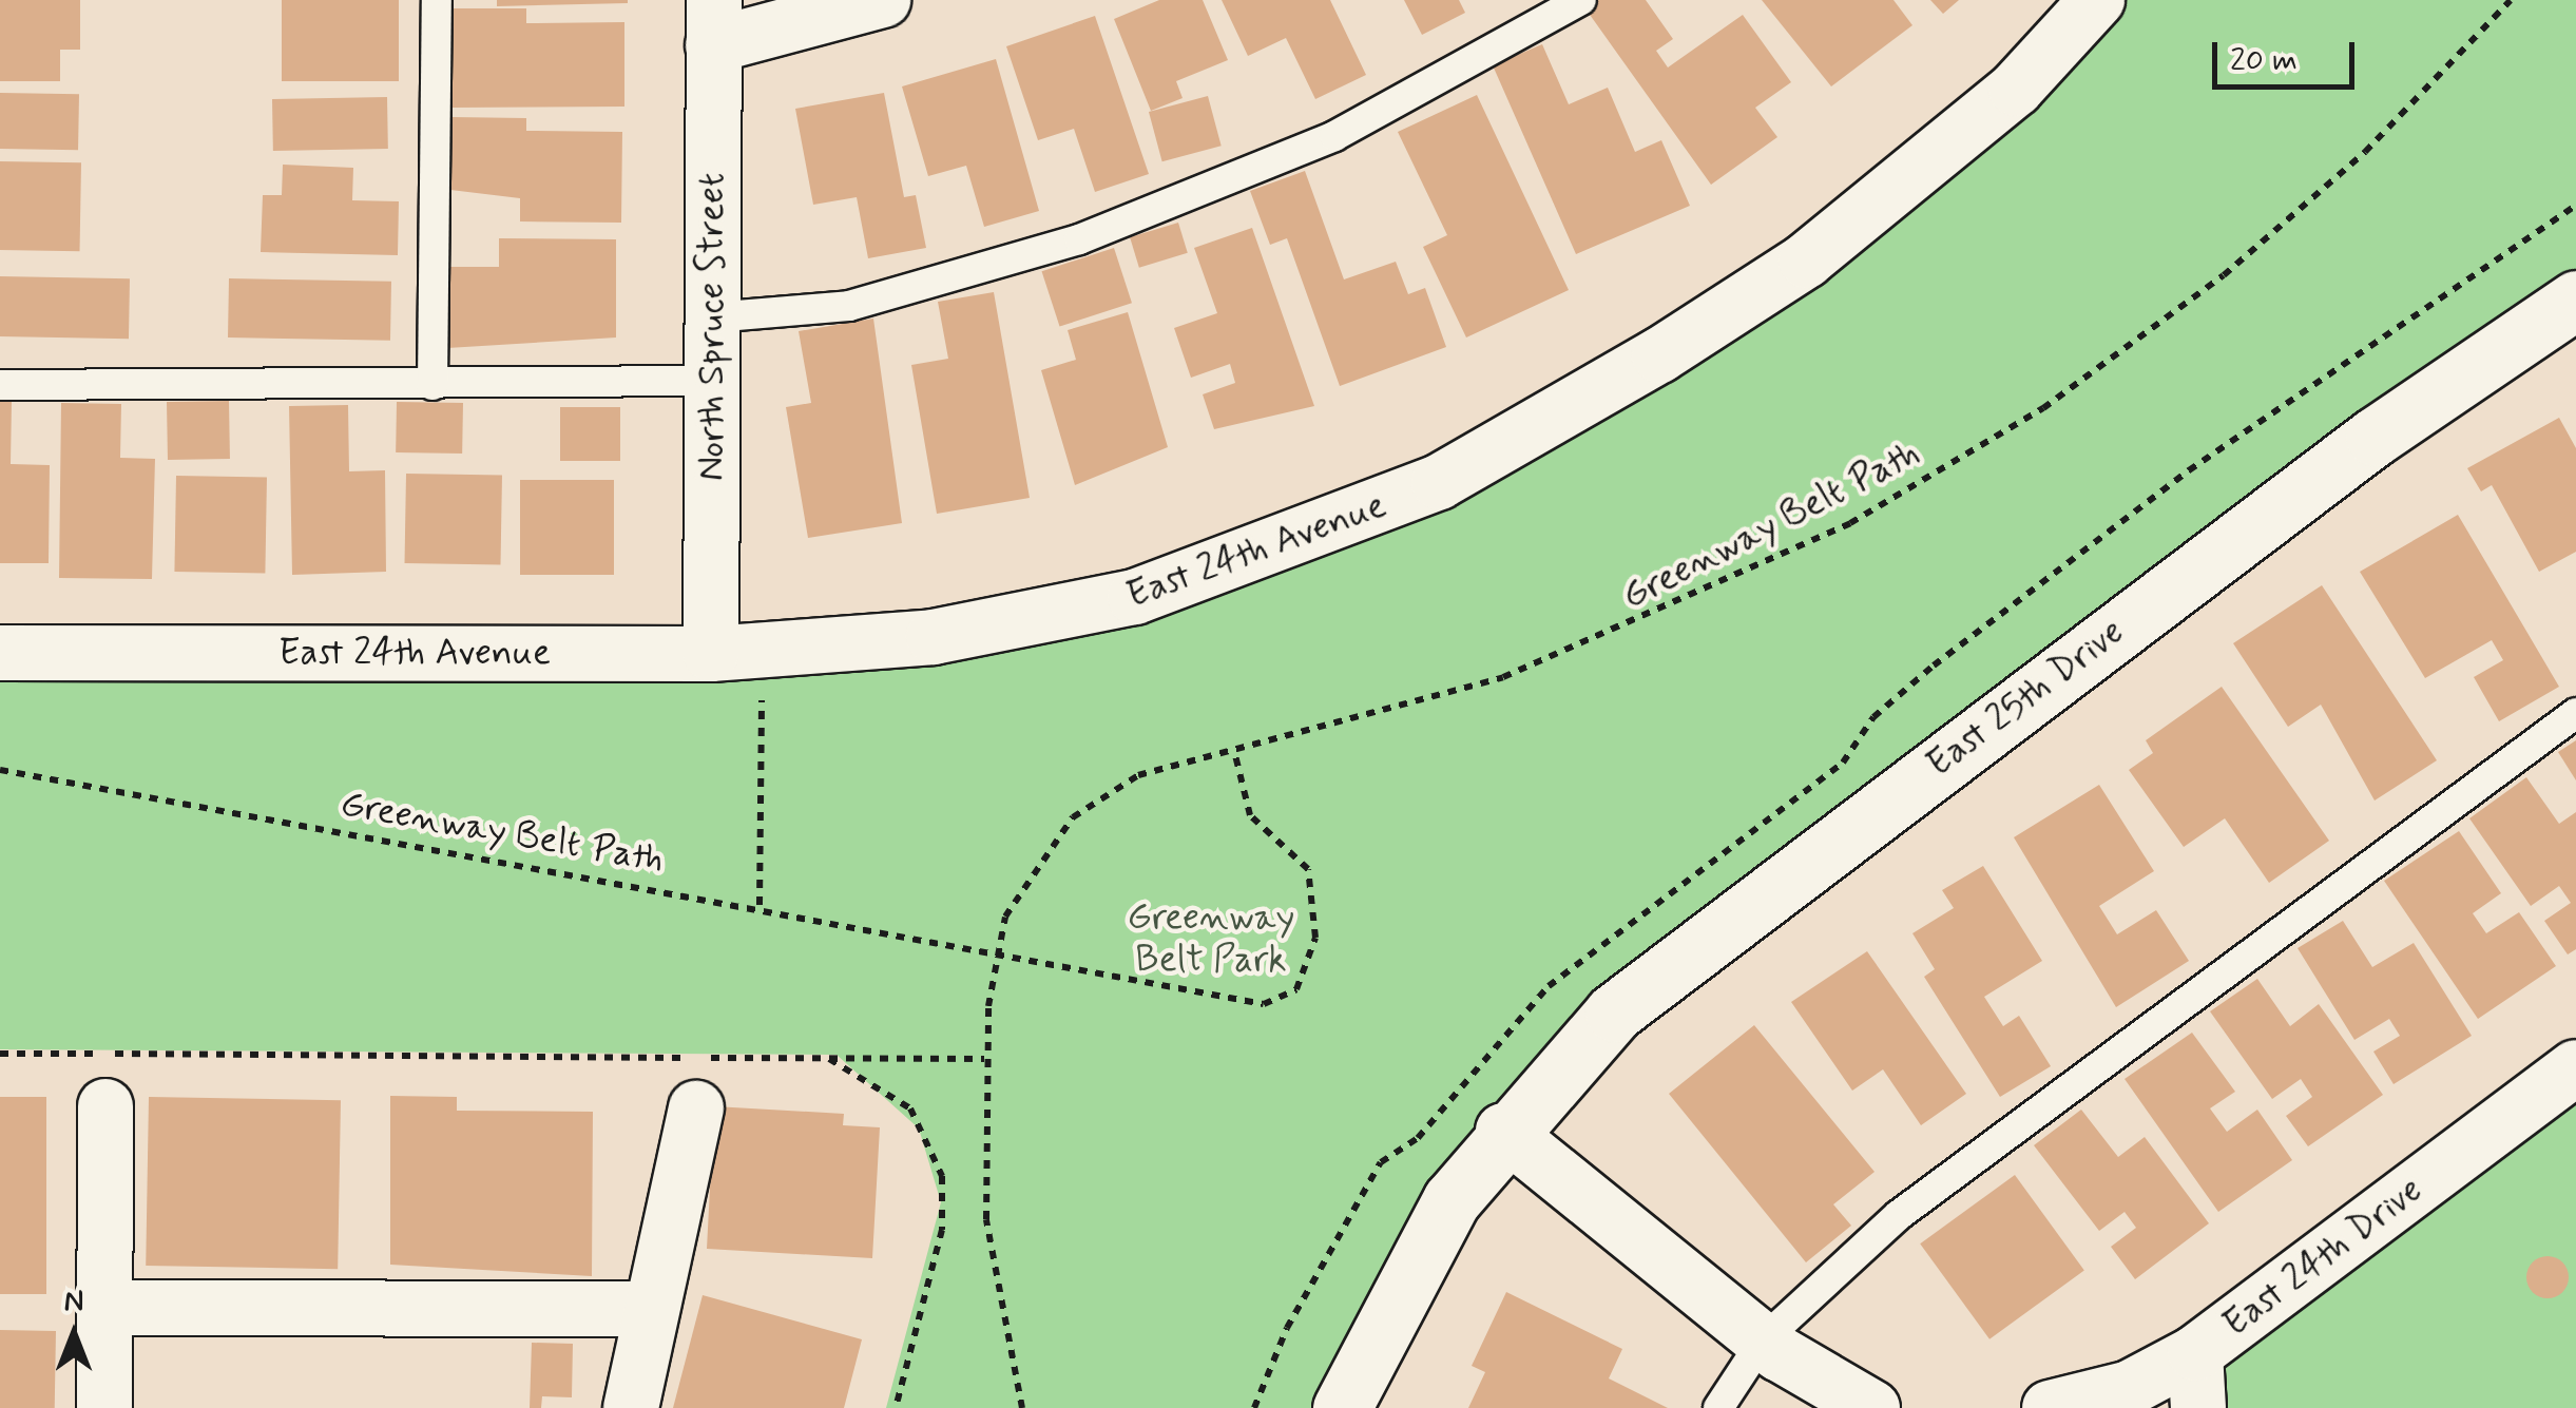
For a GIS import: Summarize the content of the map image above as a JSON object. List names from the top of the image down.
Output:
{
  "streets": {
    "street": [
      "North Spruce Street",
      "East 24th Avenue",
      "East 25th Drive",
      "East 24th Drive"
    ],
    "path": ["Greenway Belt Path"]
  },
  "crossings": [
    ["North Spruce Street", "East 24th Avenue"]
  ],
  "parks": ["Greenway Belt Park"],
  "scale_bar": "20 m",
  "north": "top"
}
